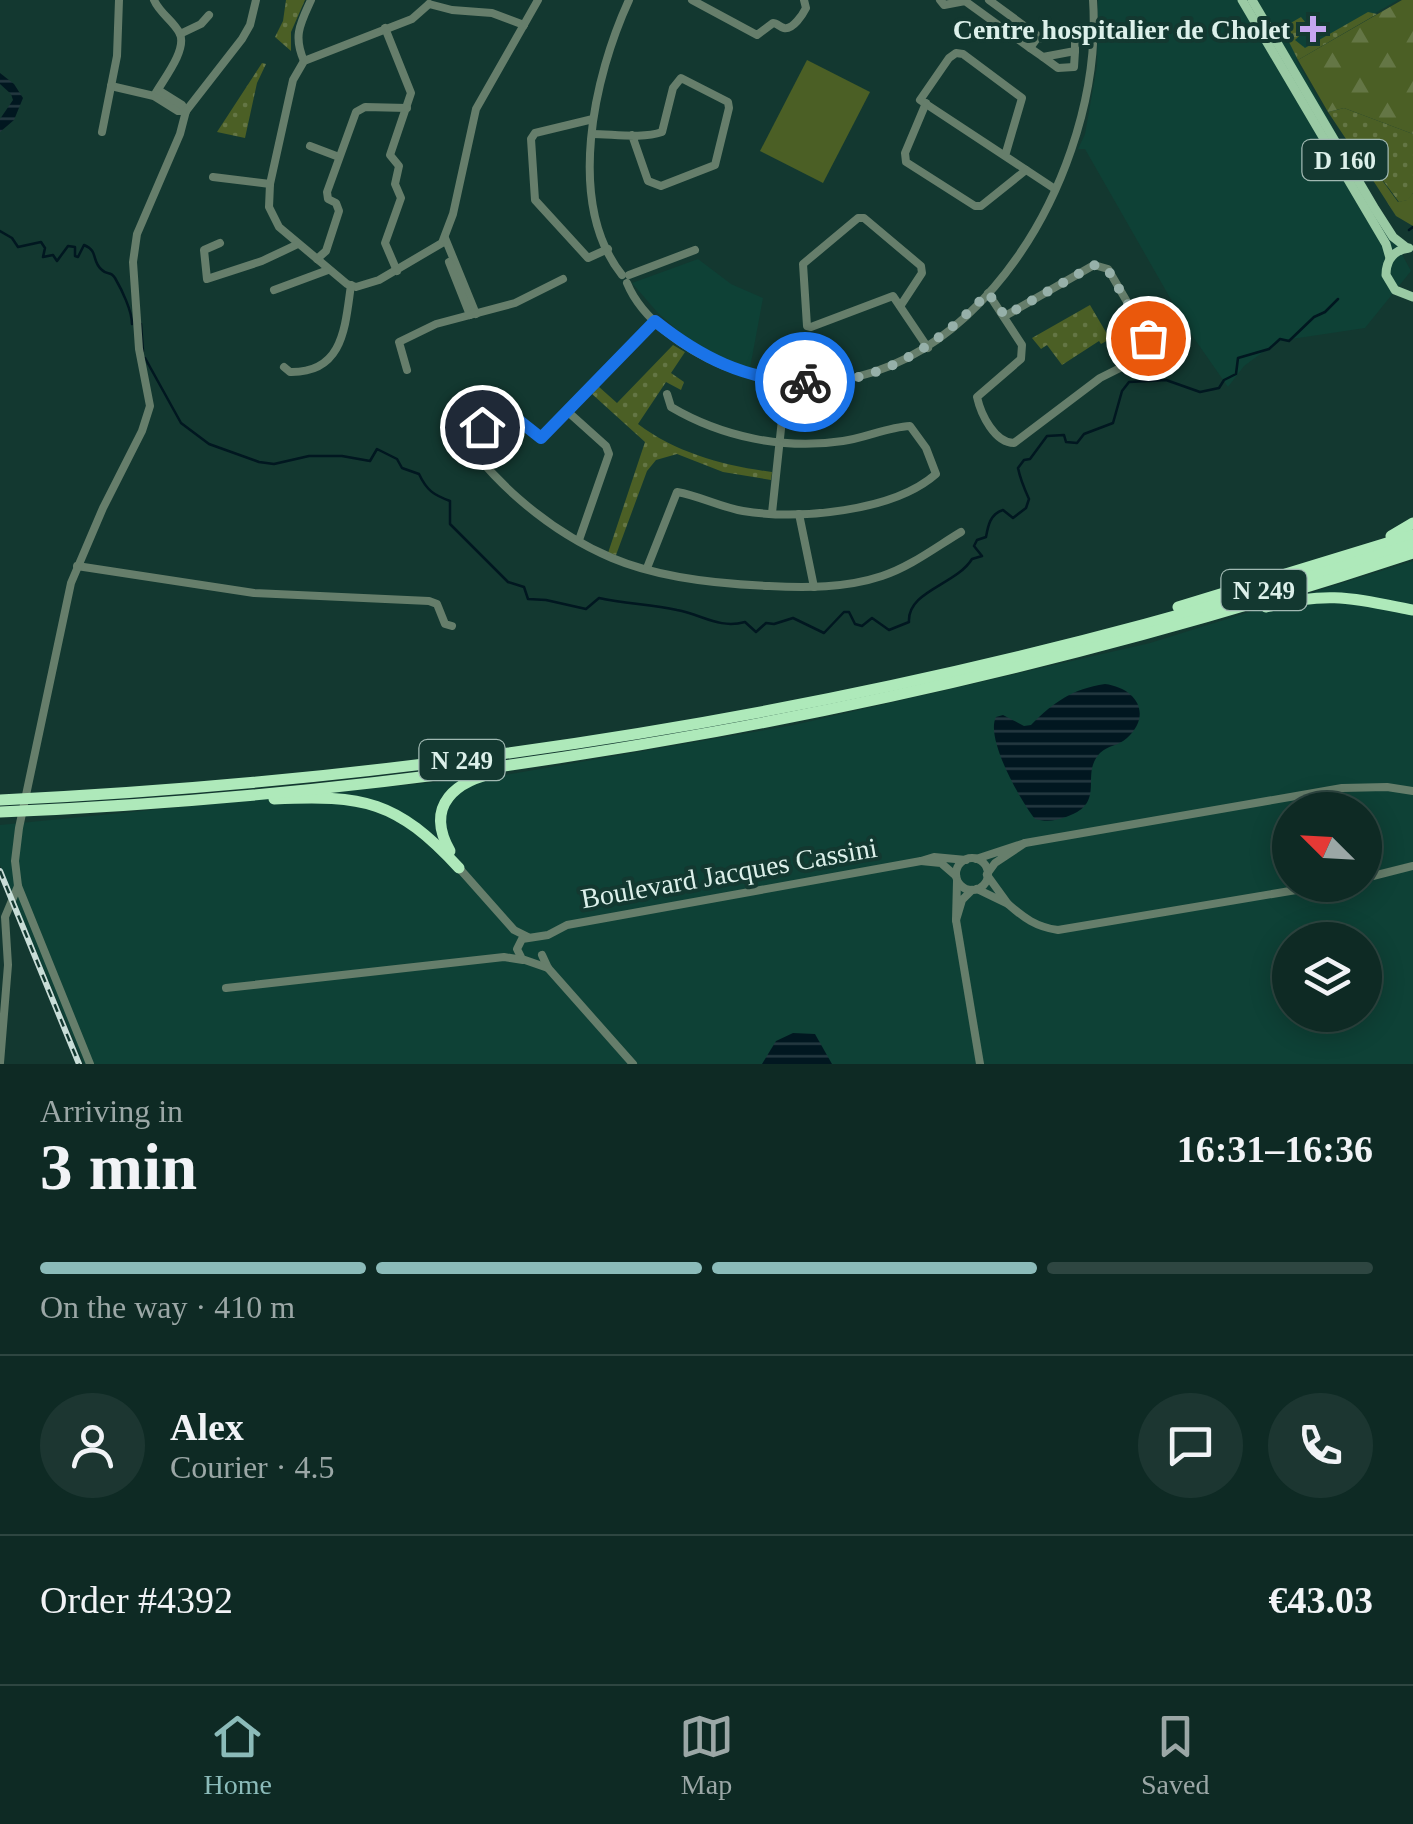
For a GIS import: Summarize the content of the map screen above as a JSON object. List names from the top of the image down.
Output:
{
  "streets": {
    "highway": ["N 249"],
    "main road": ["D 160"],
    "street": ["Boulevard Jacques Cassini"]
  },
  "places": {
    "health": ["Centre hospitalier de Cholet"]
  },
  "north": "top left",
  "page": {
    "heading": ["3 min", "Arriving in", "16:31–16:36"],
    "panel": [
      "Alex",
      "Courier · 4.5",
      "Order #4392",
      "€43.03"
    ],
    "bar": "On the way · 410 m",
    "tabs": ["Home", "Map", "Saved"]
  }
}
